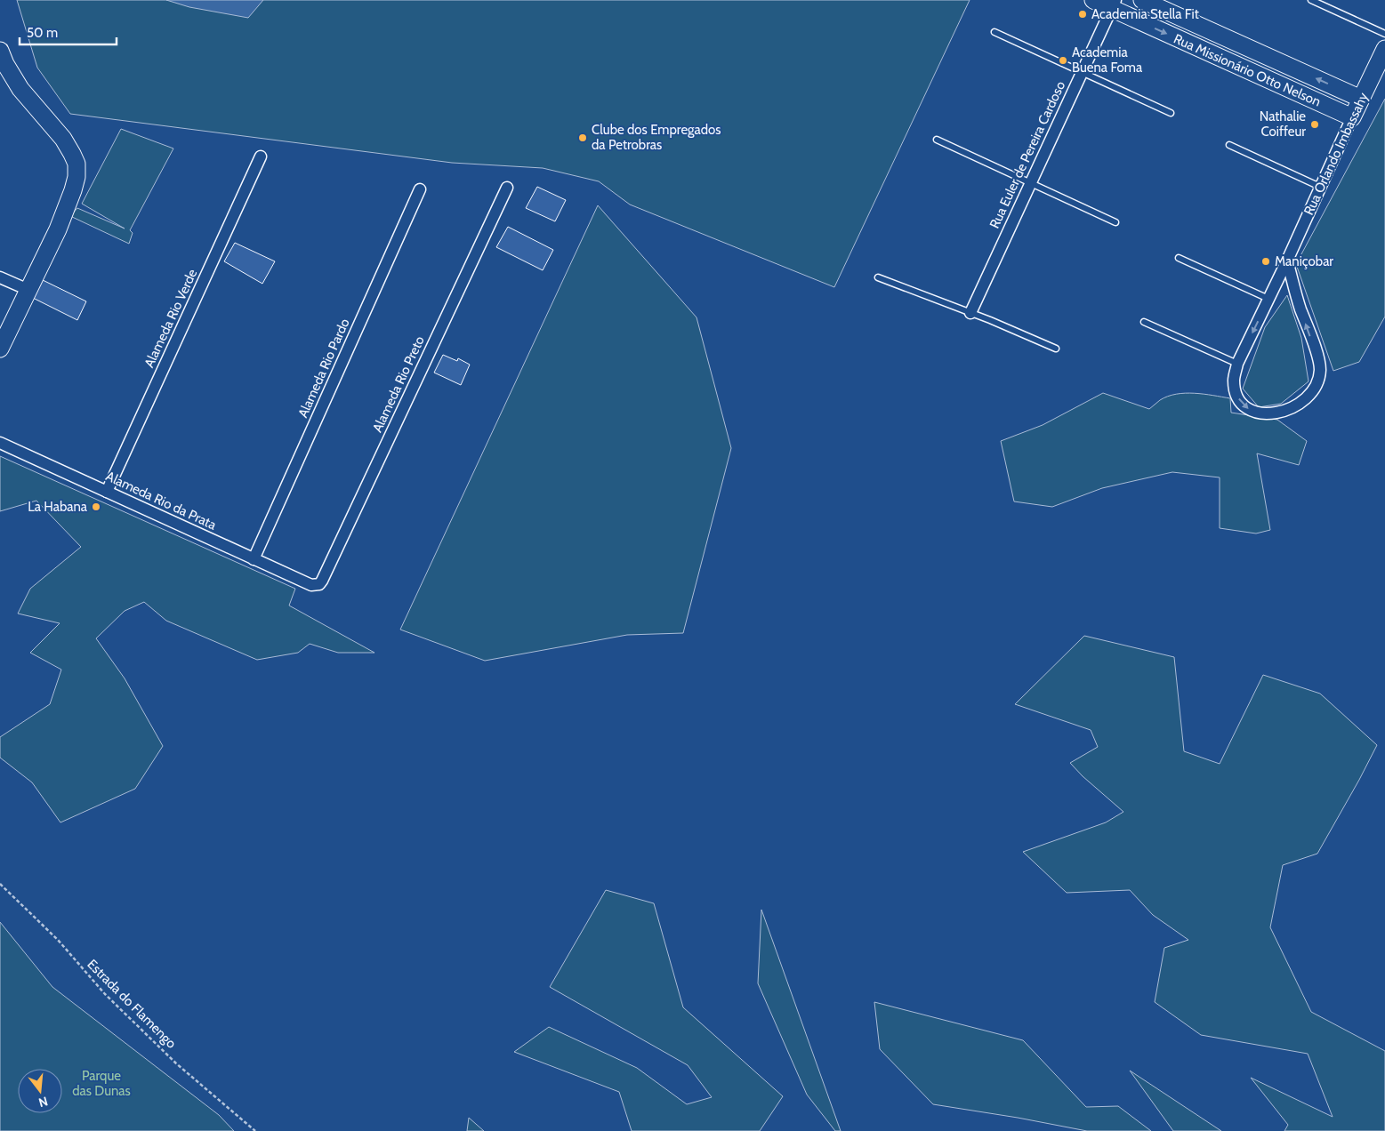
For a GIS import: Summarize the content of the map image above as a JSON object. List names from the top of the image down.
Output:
{
  "streets": {
    "street": [
      "Rua Missionário Otto Nelson",
      "Rua Orlando Imbassahy",
      "Rua Euler de Pereira Cardoso",
      "Alameda Rio Verde",
      "Alameda Rio Pardo",
      "Alameda Rio Preto",
      "Alameda Rio da Prata"
    ],
    "path": ["Estrada do Flamengo"]
  },
  "crossings": [
    ["Rua Missionário Otto Nelson", "Rua Orlando Imbassahy"],
    ["Rua Missionário Otto Nelson", "Rua Euler de Pereira Cardoso"],
    ["Alameda Rio Verde", "Alameda Rio da Prata"],
    ["Alameda Rio Pardo", "Alameda Rio da Prata"],
    ["Alameda Rio Preto", "Alameda Rio da Prata"]
  ],
  "parks": ["Parque das Dunas"],
  "places": [
    "Academia Stella Fit",
    "Academia Buena Foma",
    "Nathalie Coiffeur",
    "Clube dos Empregados da Petrobras",
    "Maniçobar",
    "La Habana"
  ],
  "scale_bar": "50 m",
  "north": "bottom"
}
